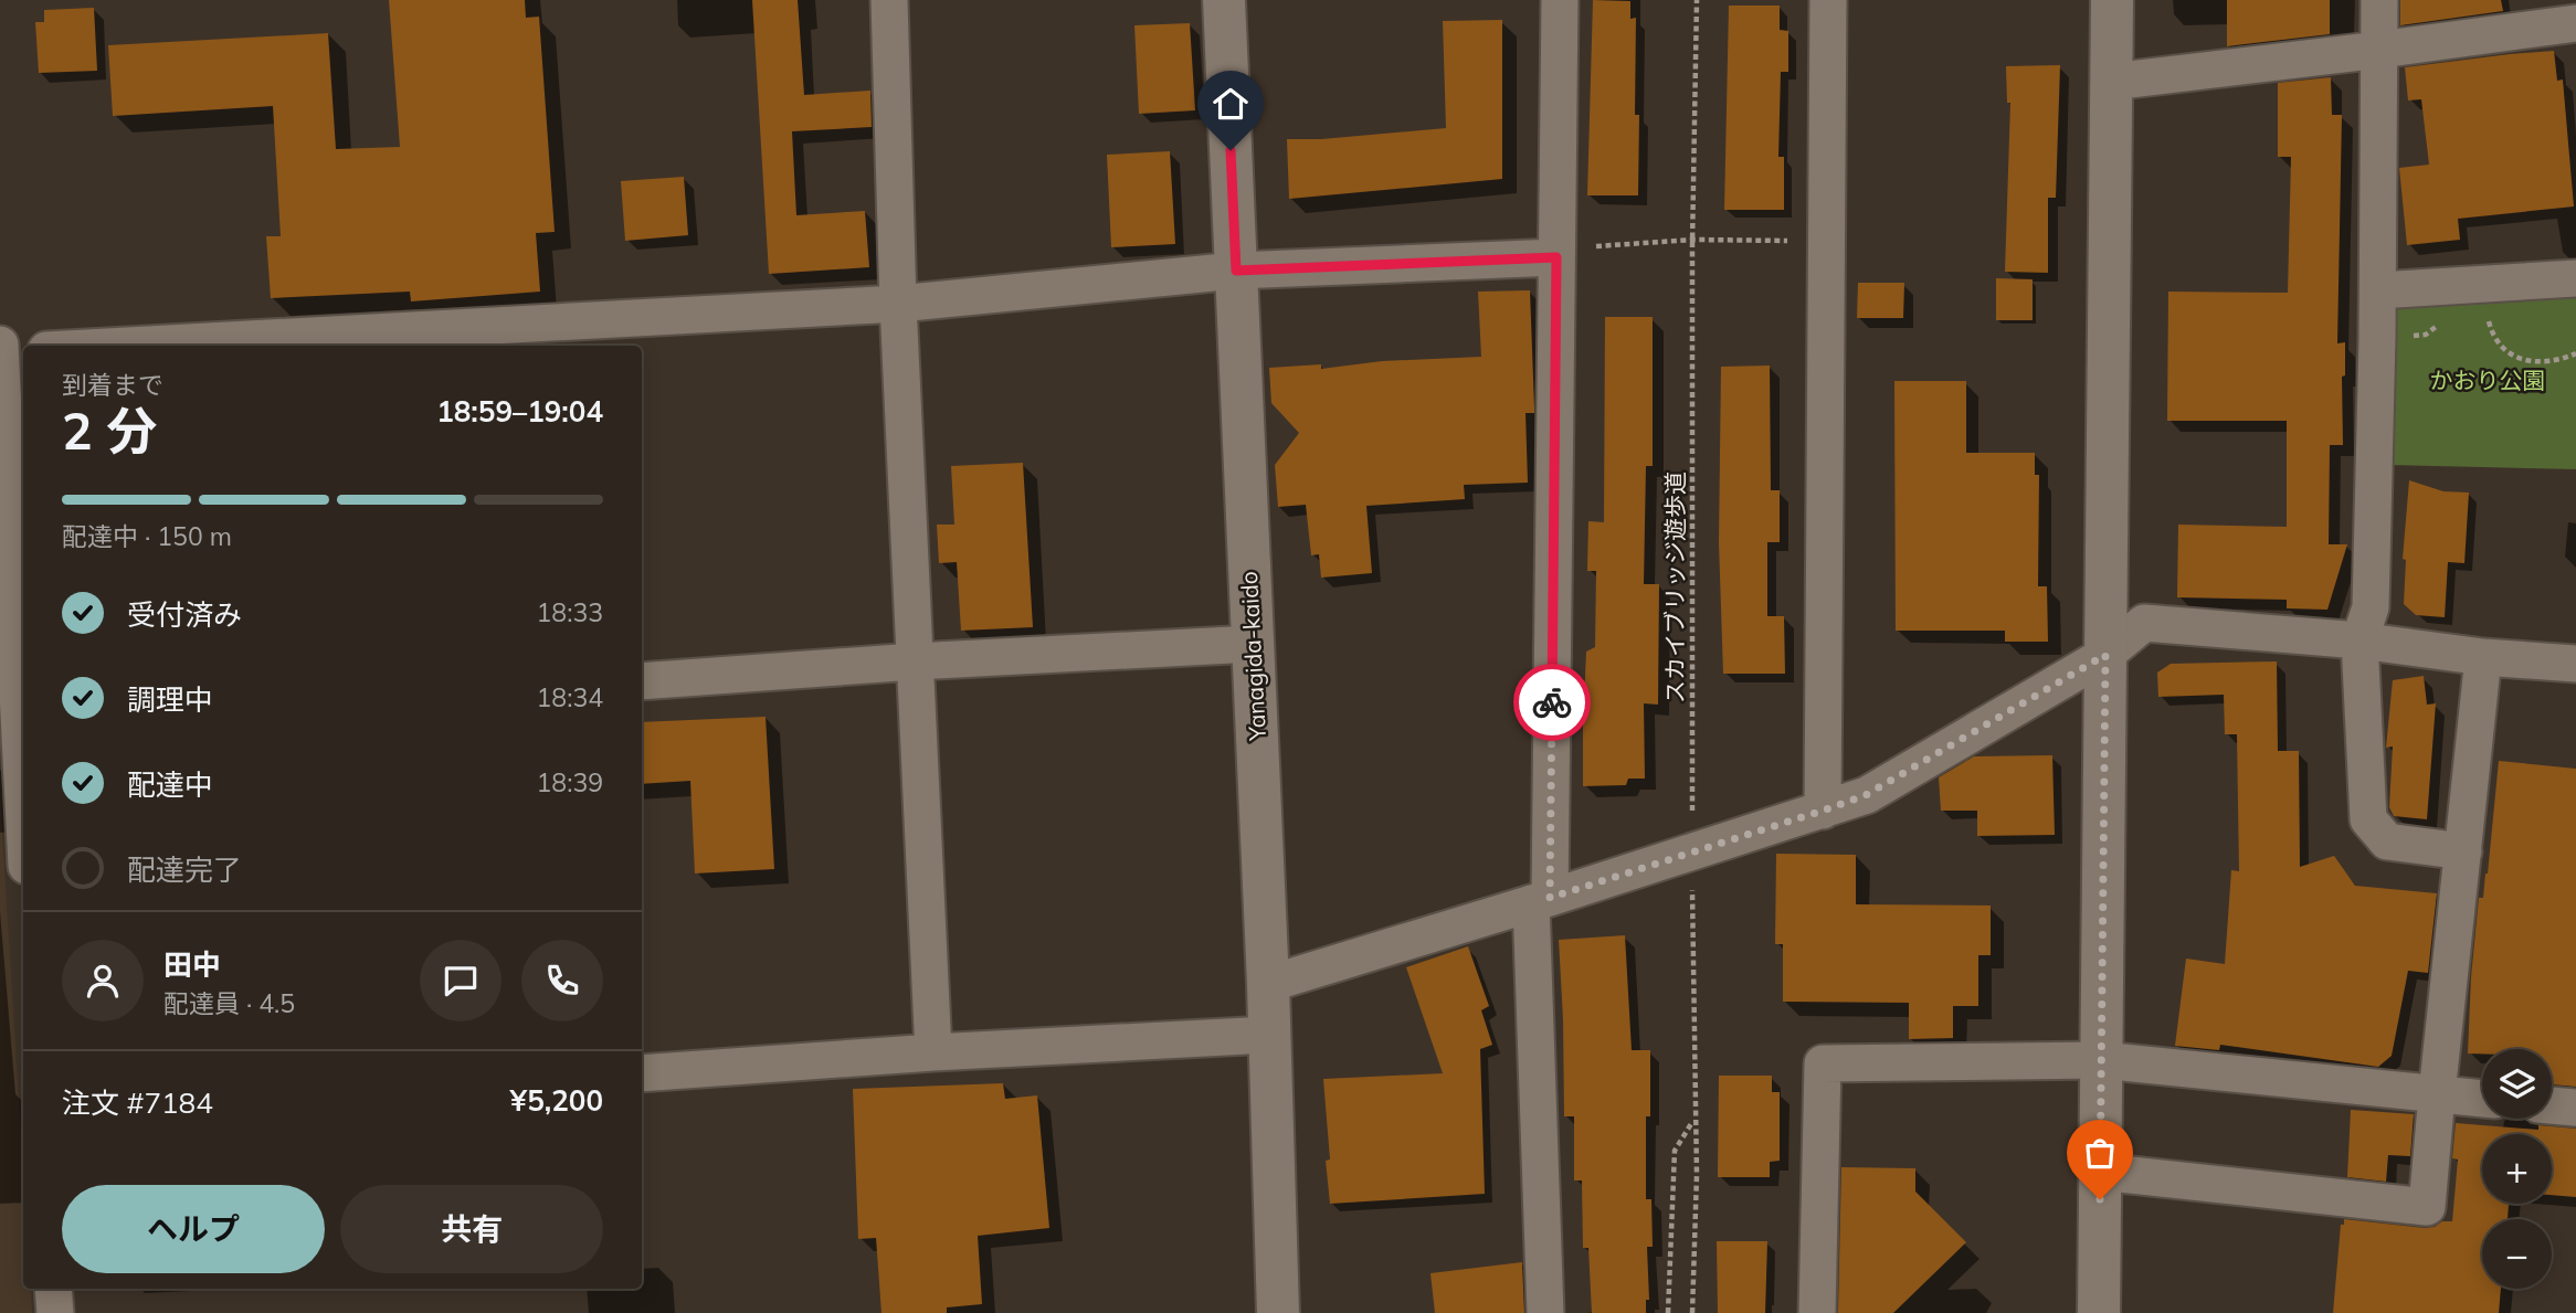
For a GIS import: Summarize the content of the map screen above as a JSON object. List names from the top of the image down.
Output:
{
  "streets": {
    "street": ["Yanagida-kaido"],
    "path": ["スカイブリッジ遊歩道"]
  },
  "parks": ["かおり公園"],
  "page": {
    "heading": ["2 分", "到着まで", "18:59–19:04"],
    "panel": [
      "田中",
      "配達員 · 4.5",
      "注文 #7184",
      "¥5,200"
    ],
    "bar": "配達中 · 150 m",
    "list": [
      ["受付済み", "18:33"],
      ["調理中", "18:34"],
      ["配達中", "18:39"],
      "配達完了"
    ],
    "map_buttons": ["+", "−"],
    "buttons": ["ヘルプ", "共有"]
  }
}
